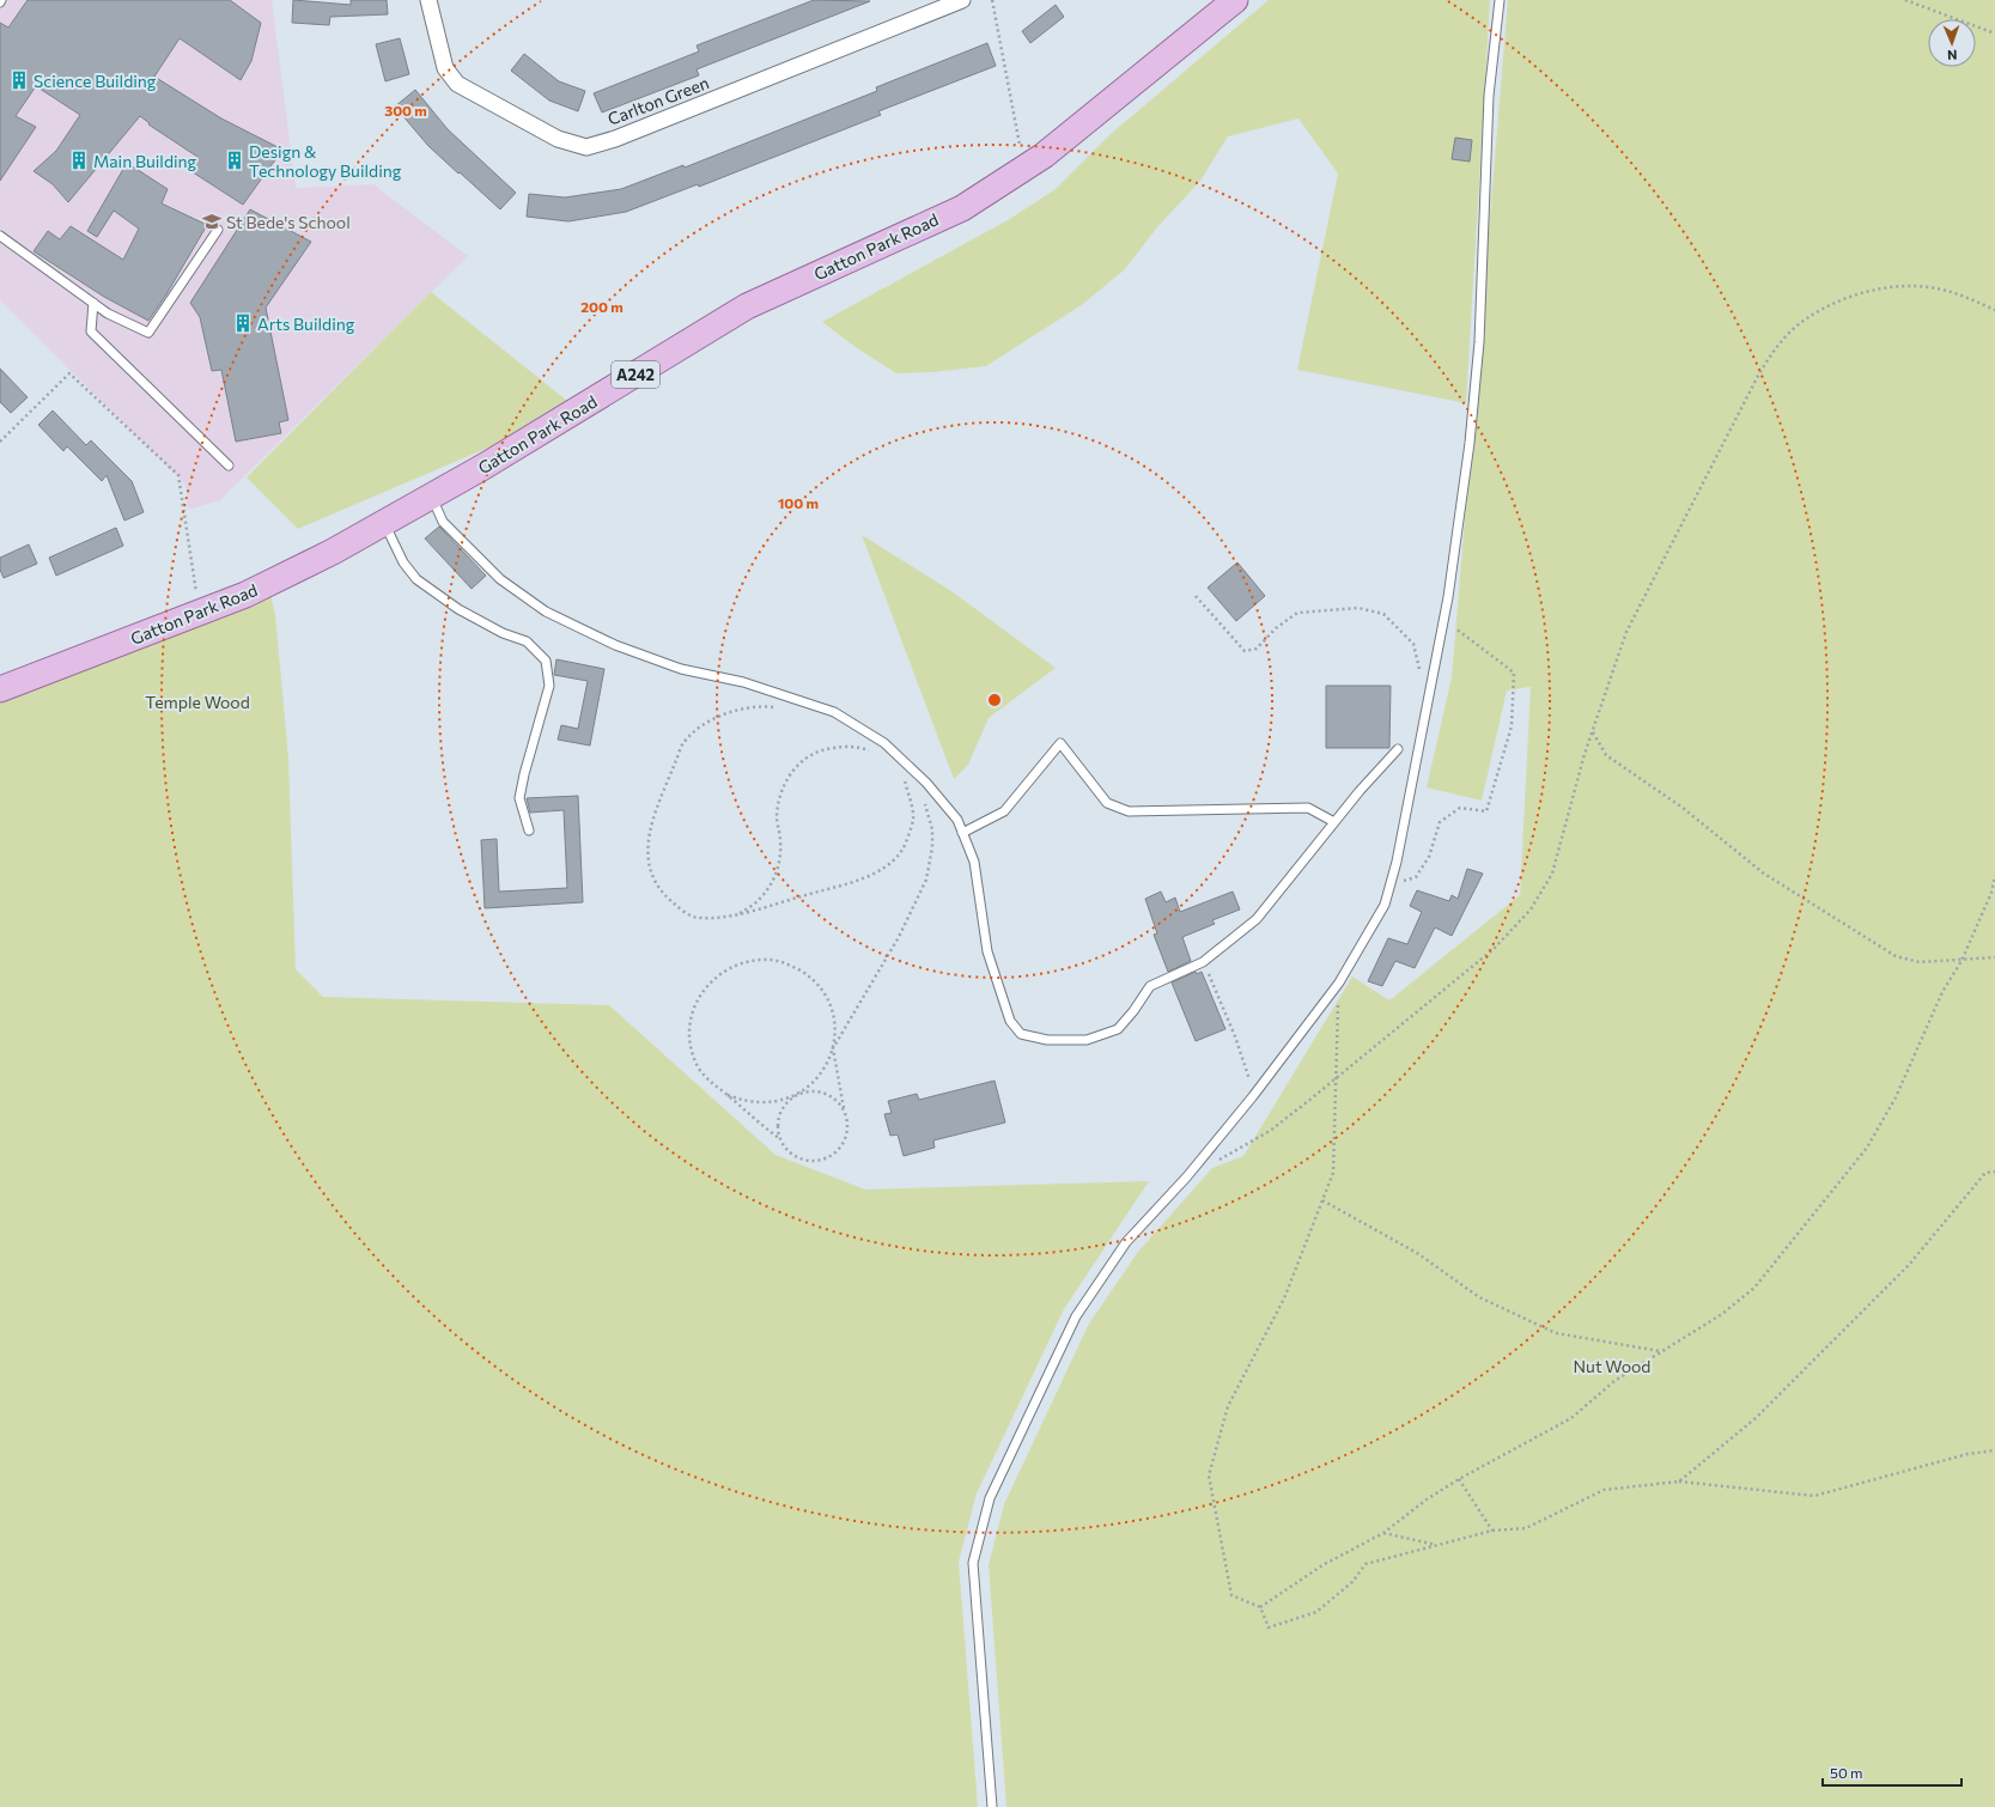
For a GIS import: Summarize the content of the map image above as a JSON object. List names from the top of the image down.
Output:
{
  "streets": {
    "main road": ["Gatton Park Road", "A242"],
    "street": ["Carlton Green"]
  },
  "parks": ["Temple Wood", "Nut Wood"],
  "places": {
    "building": [
      "Science Building",
      "Main Building",
      "Design & Technology Building",
      "Arts Building"
    ],
    "school or university": ["St Bede's School"]
  },
  "scale_bar": "50 m",
  "north": "bottom",
  "rings": ["300 m", "200 m", "100 m"]
}
